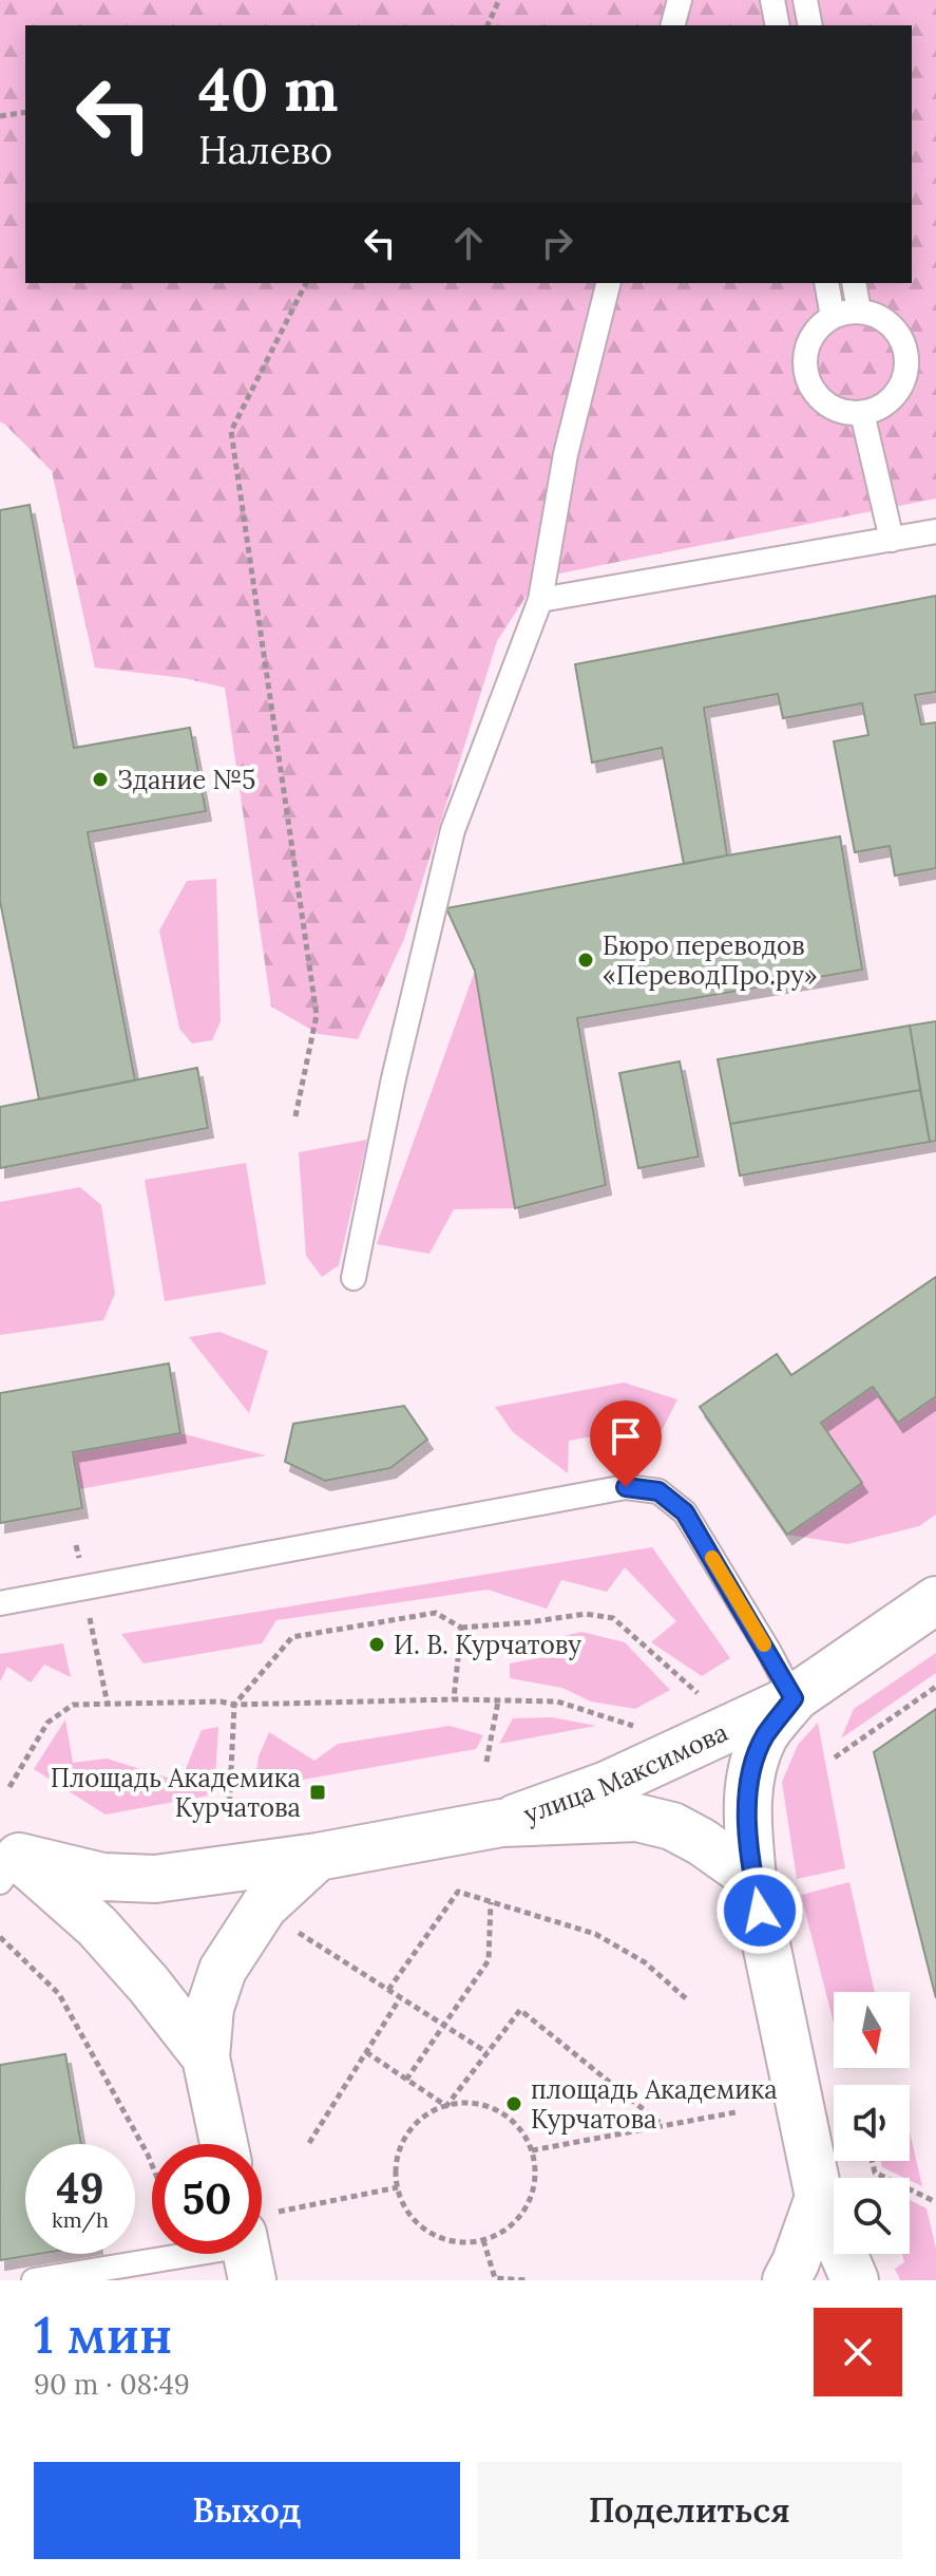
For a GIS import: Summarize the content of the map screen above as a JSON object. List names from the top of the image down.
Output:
{
  "streets": {
    "main road": ["улица Максимова"]
  },
  "places": {
    "other": [
      "Здание №5",
      "Бюро переводов «ПереводПро.ру»",
      "И. В. Курчатову",
      "площадь Академика Курчатова"
    ],
    "transit": ["Площадь Академика Курчатова"]
  },
  "north": "bottom",
  "page": {
    "turn": ["40 m", "Налево"],
    "speed": "49 km/h",
    "limit": "50",
    "heading": ["1 мин", "90 m · 08:49"],
    "buttons": ["Выход", "Поделиться"]
  }
}
